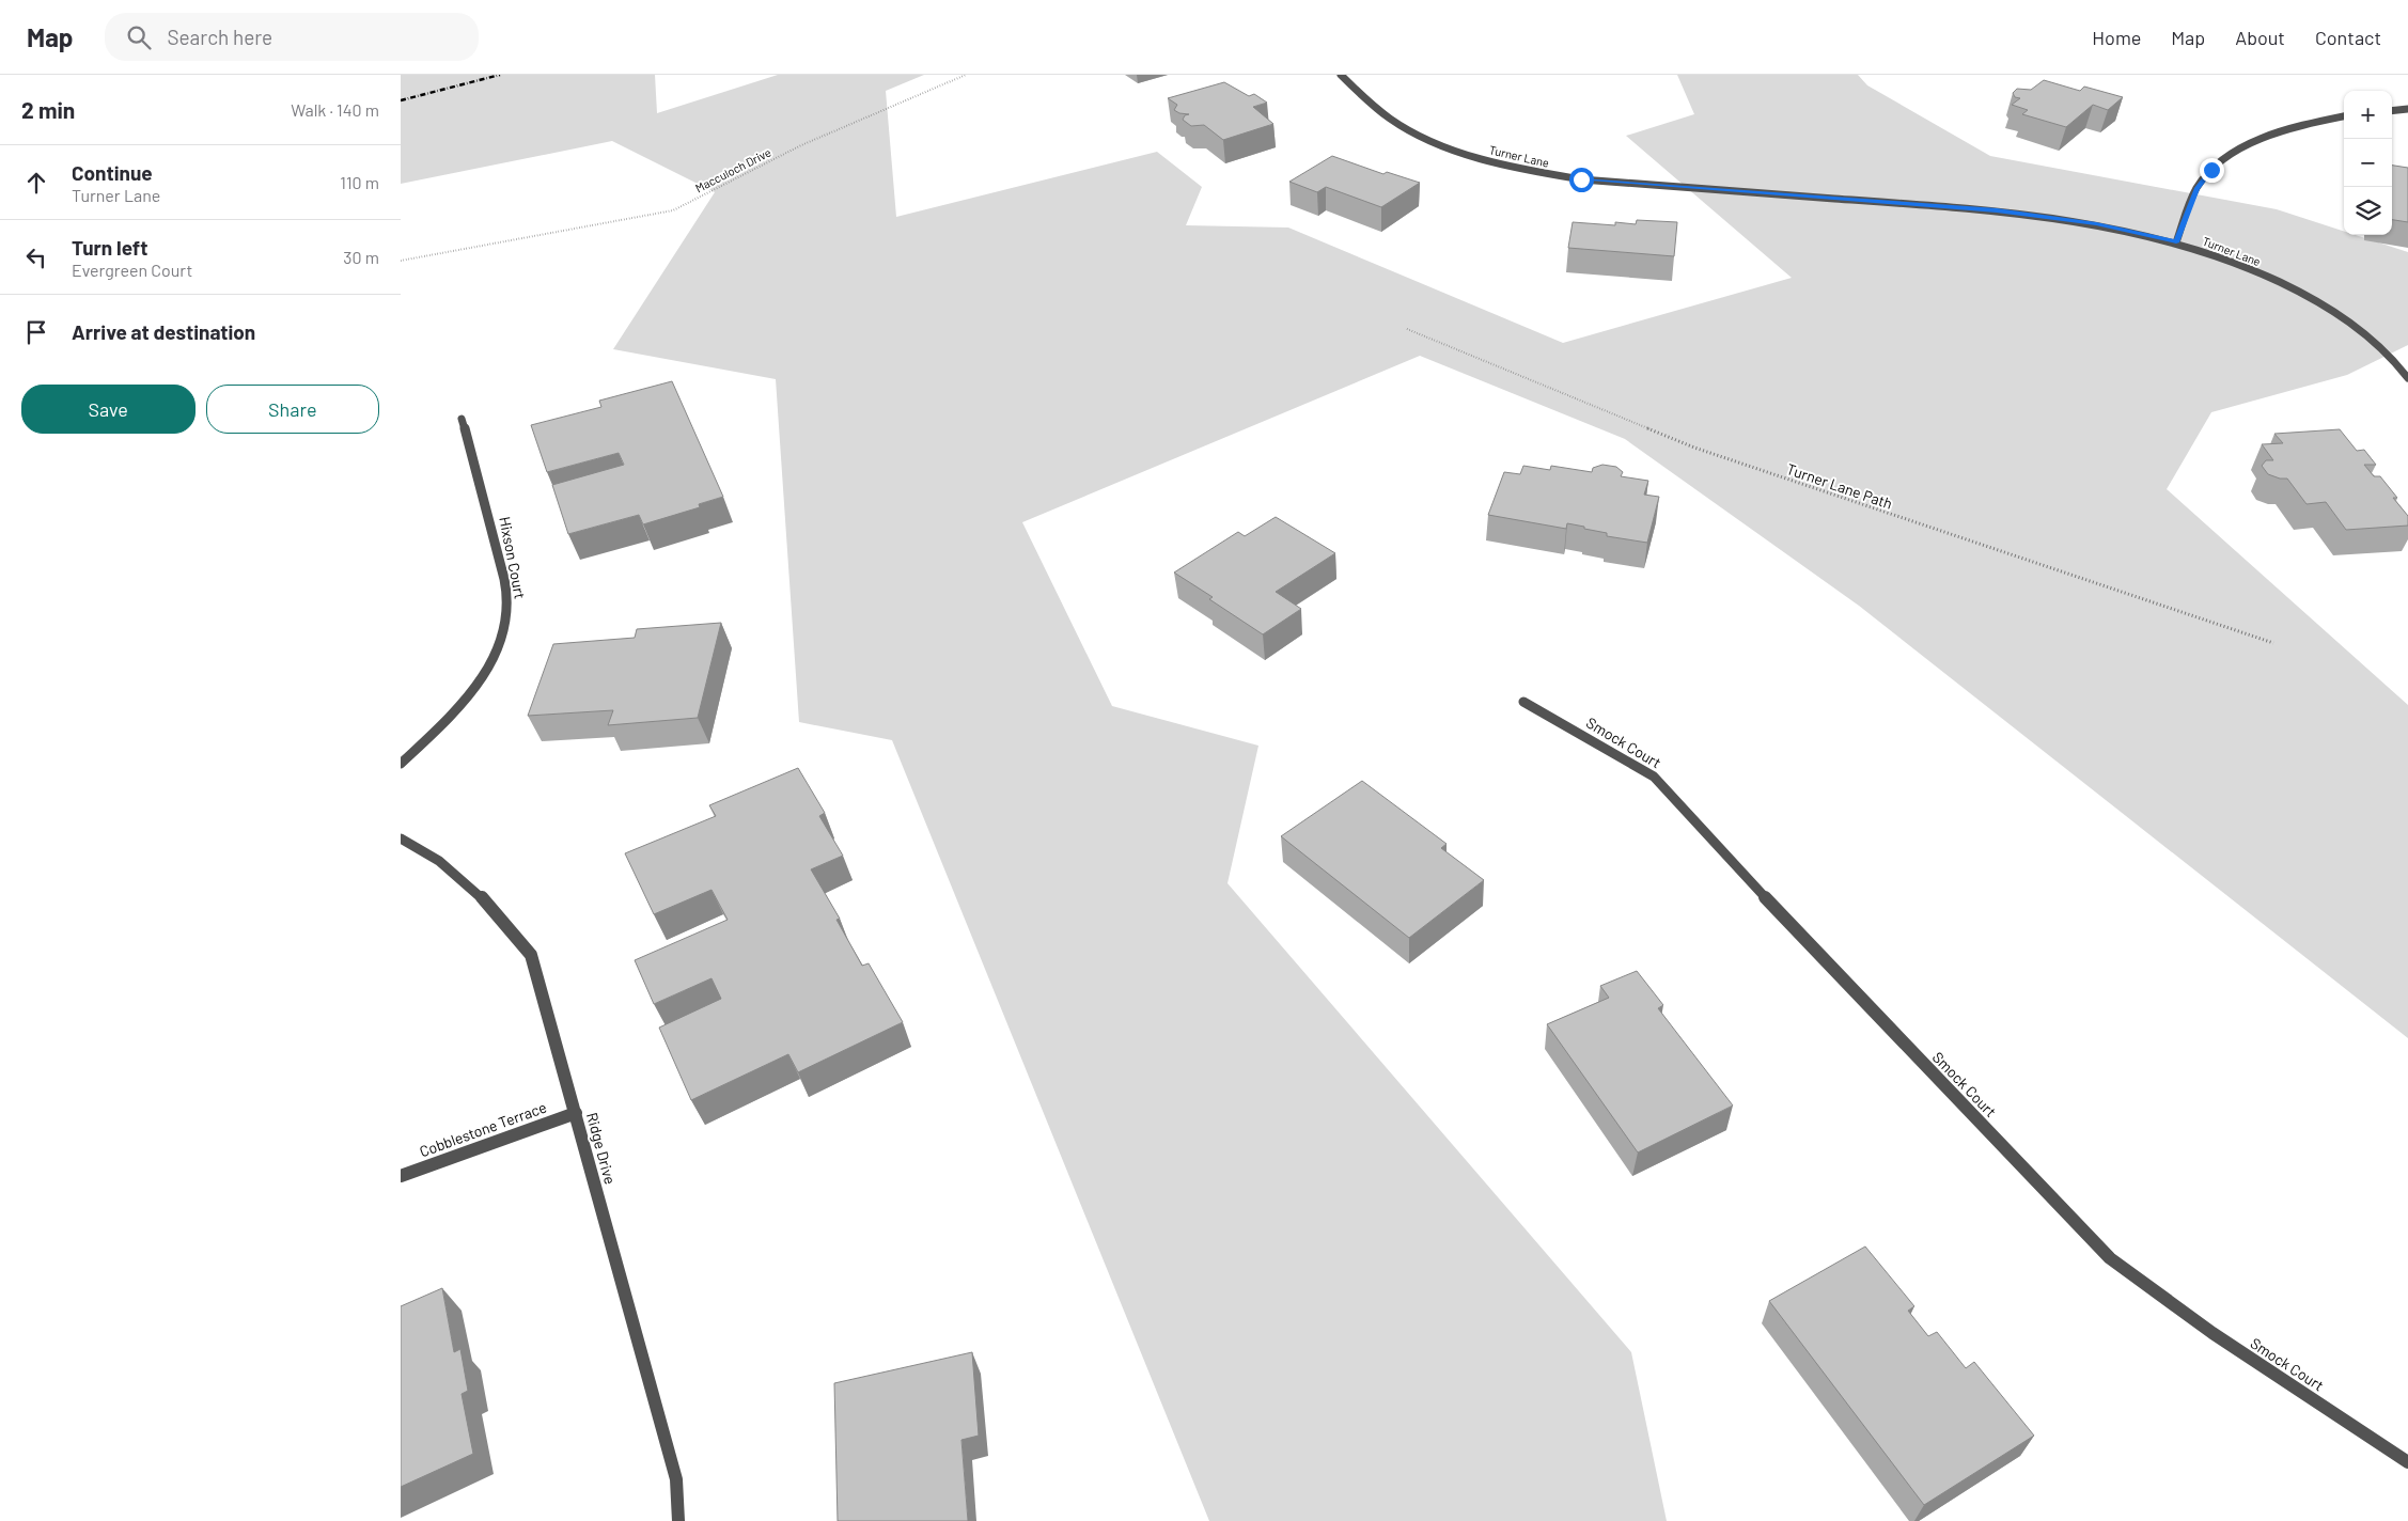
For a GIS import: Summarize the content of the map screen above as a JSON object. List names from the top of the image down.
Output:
{
  "streets": {
    "street": [
      "Turner Lane",
      "Hixson Court",
      "Smock Court",
      "Cobblestone Terrace",
      "Ridge Drive"
    ],
    "path": ["Macculoch Drive", "Turner Lane Path"]
  },
  "crossings": [
    ["Cobblestone Terrace", "Ridge Drive"]
  ],
  "page": {
    "header": "Map",
    "search": "Search here",
    "nav": [
      "Home",
      "Map",
      "About",
      "Contact"
    ],
    "heading": ["2 min", "Walk · 140 m"],
    "map_buttons": ["+", "−"],
    "list": [
      ["Continue", "Turner Lane", "110 m"],
      ["Turn left", "Evergreen Court", "30 m"],
      "Arrive at destination"
    ],
    "buttons": ["Save", "Share"]
  }
}
